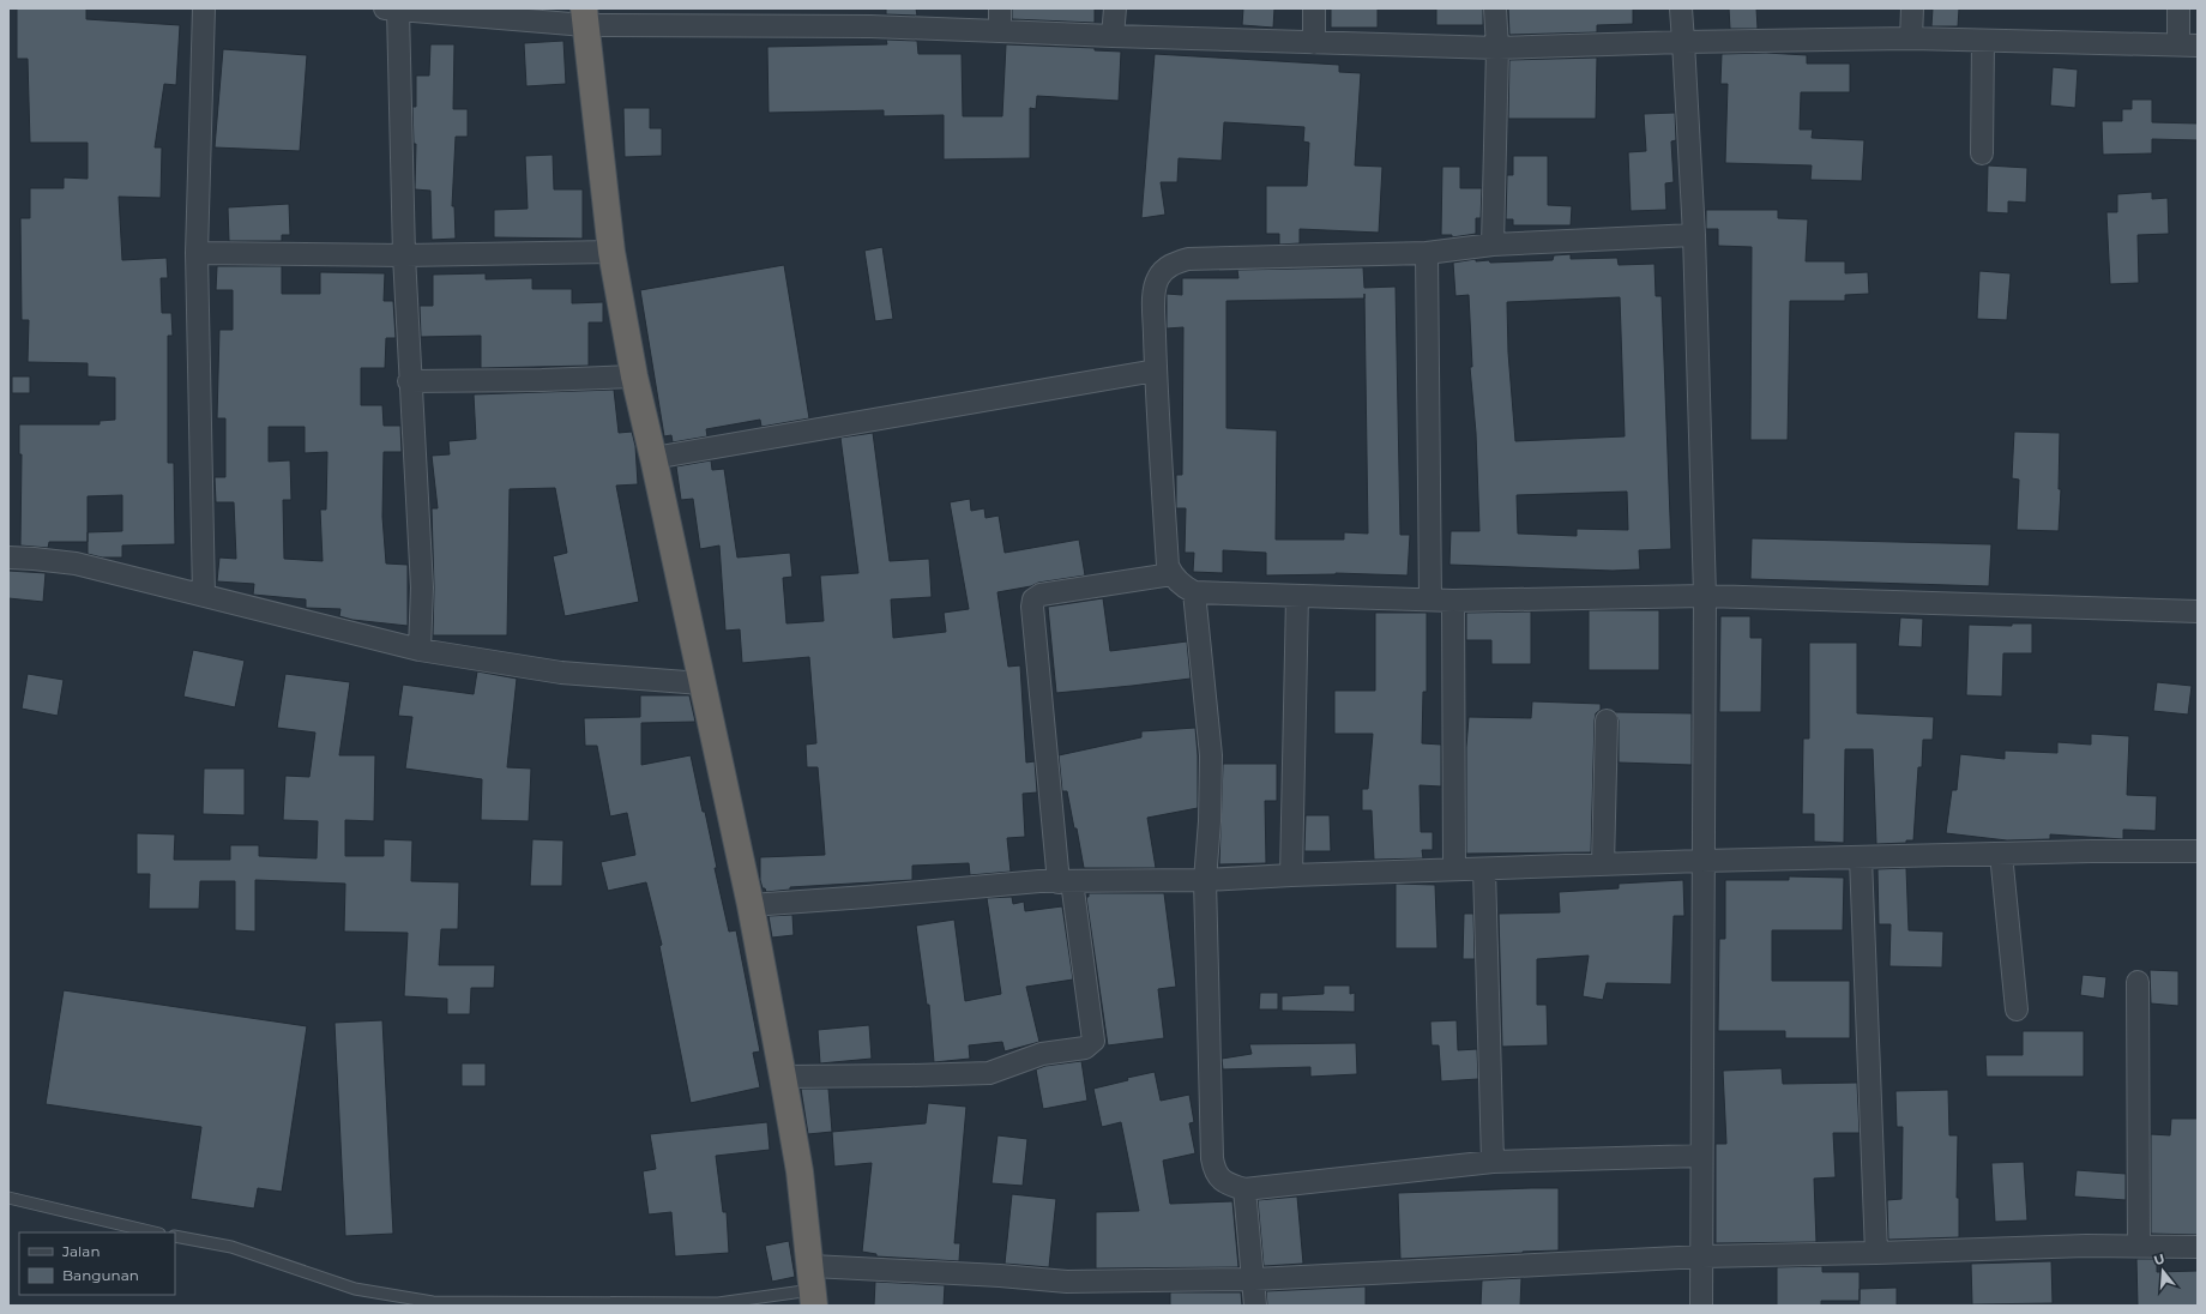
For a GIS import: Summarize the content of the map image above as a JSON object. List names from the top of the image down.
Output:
{
  "legend": ["Jalan", "Bangunan"],
  "north": "top"
}
